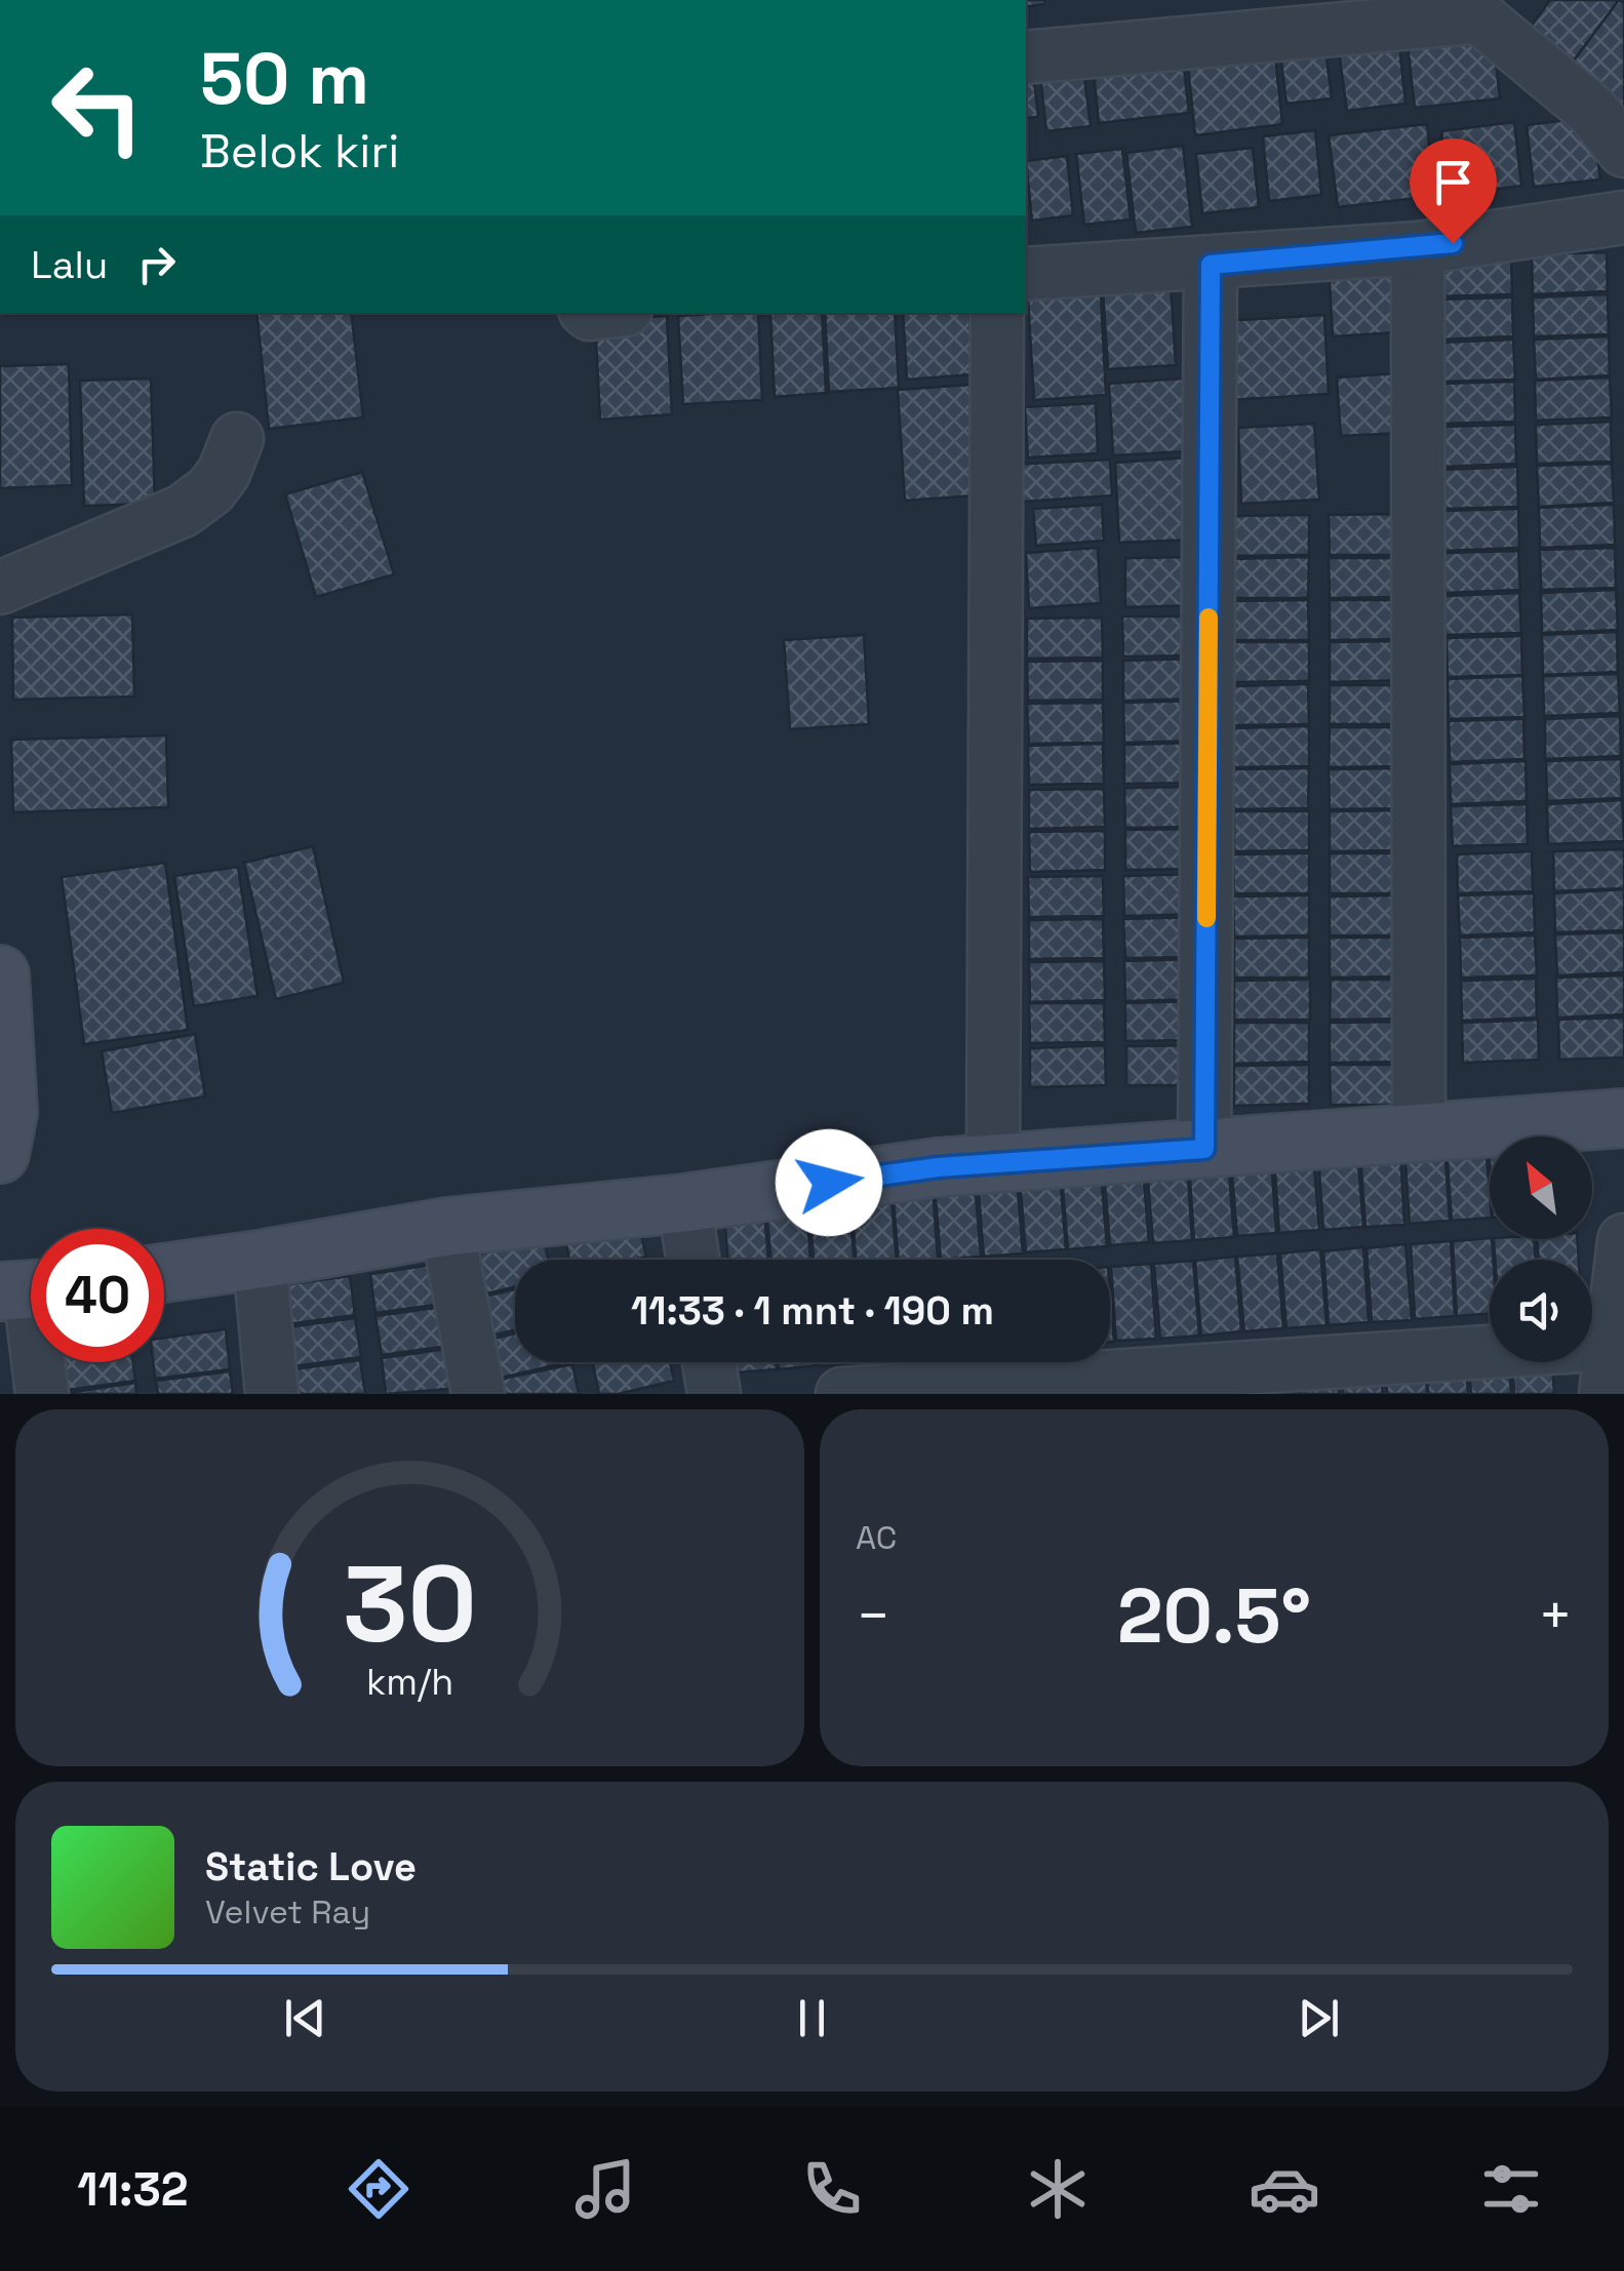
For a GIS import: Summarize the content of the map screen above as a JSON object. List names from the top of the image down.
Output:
{
  "north": "top left",
  "page": {
    "turn": ["50 m", "Belok kiri"],
    "then": "Lalu",
    "limit": "40",
    "trip": "11:33 · 1 mnt · 190 m",
    "tile": "AC",
    "heat": ["−", "20.5°", "+"],
    "song": ["Static Love", "Velvet Ray"],
    "tabs": "11:32",
    "gauge": ["30", "km/h"]
  }
}
